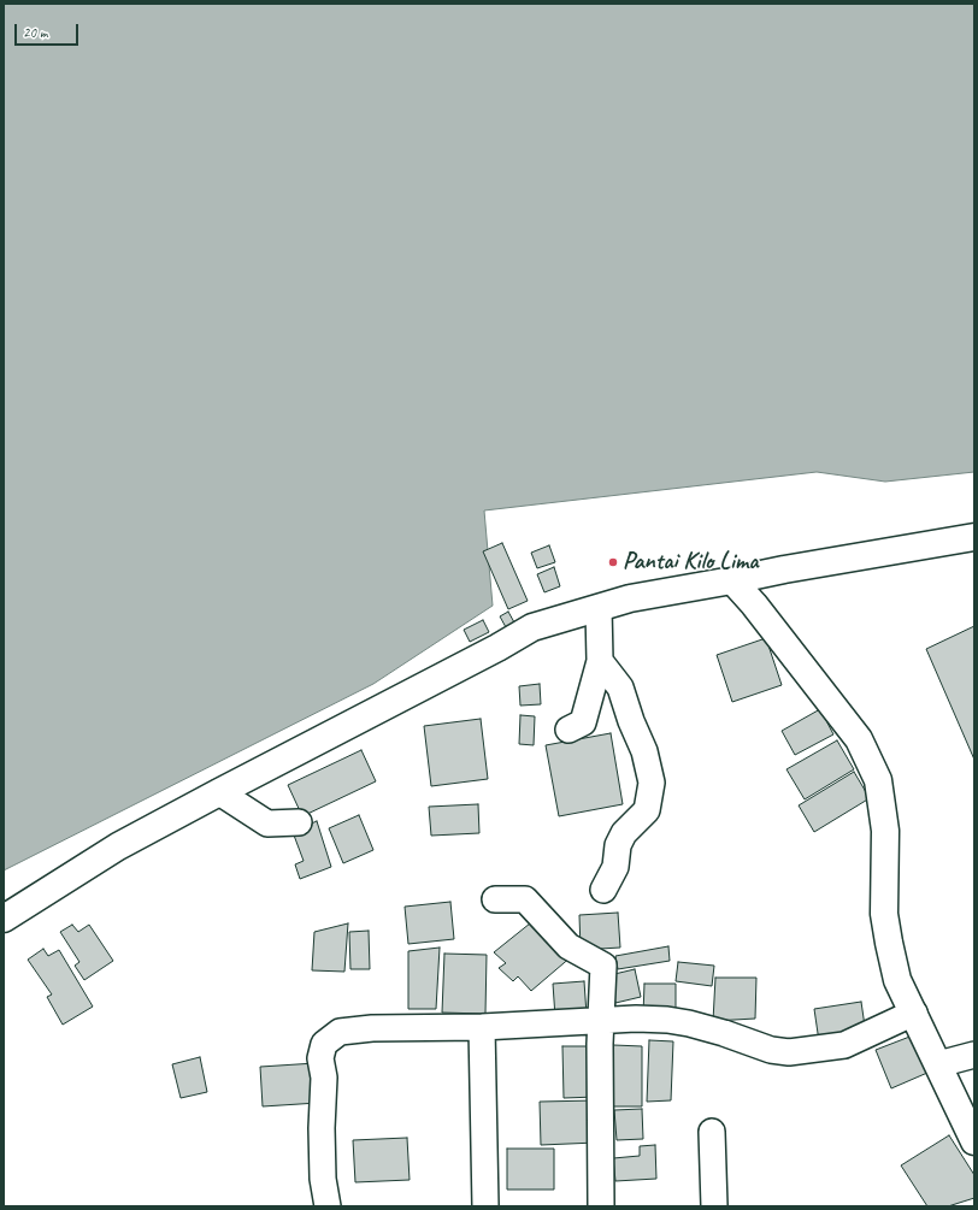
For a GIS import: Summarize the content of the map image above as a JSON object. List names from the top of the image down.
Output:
{
  "places": ["Pantai Kilo Lima"],
  "scale_bar": "20 m"
}
